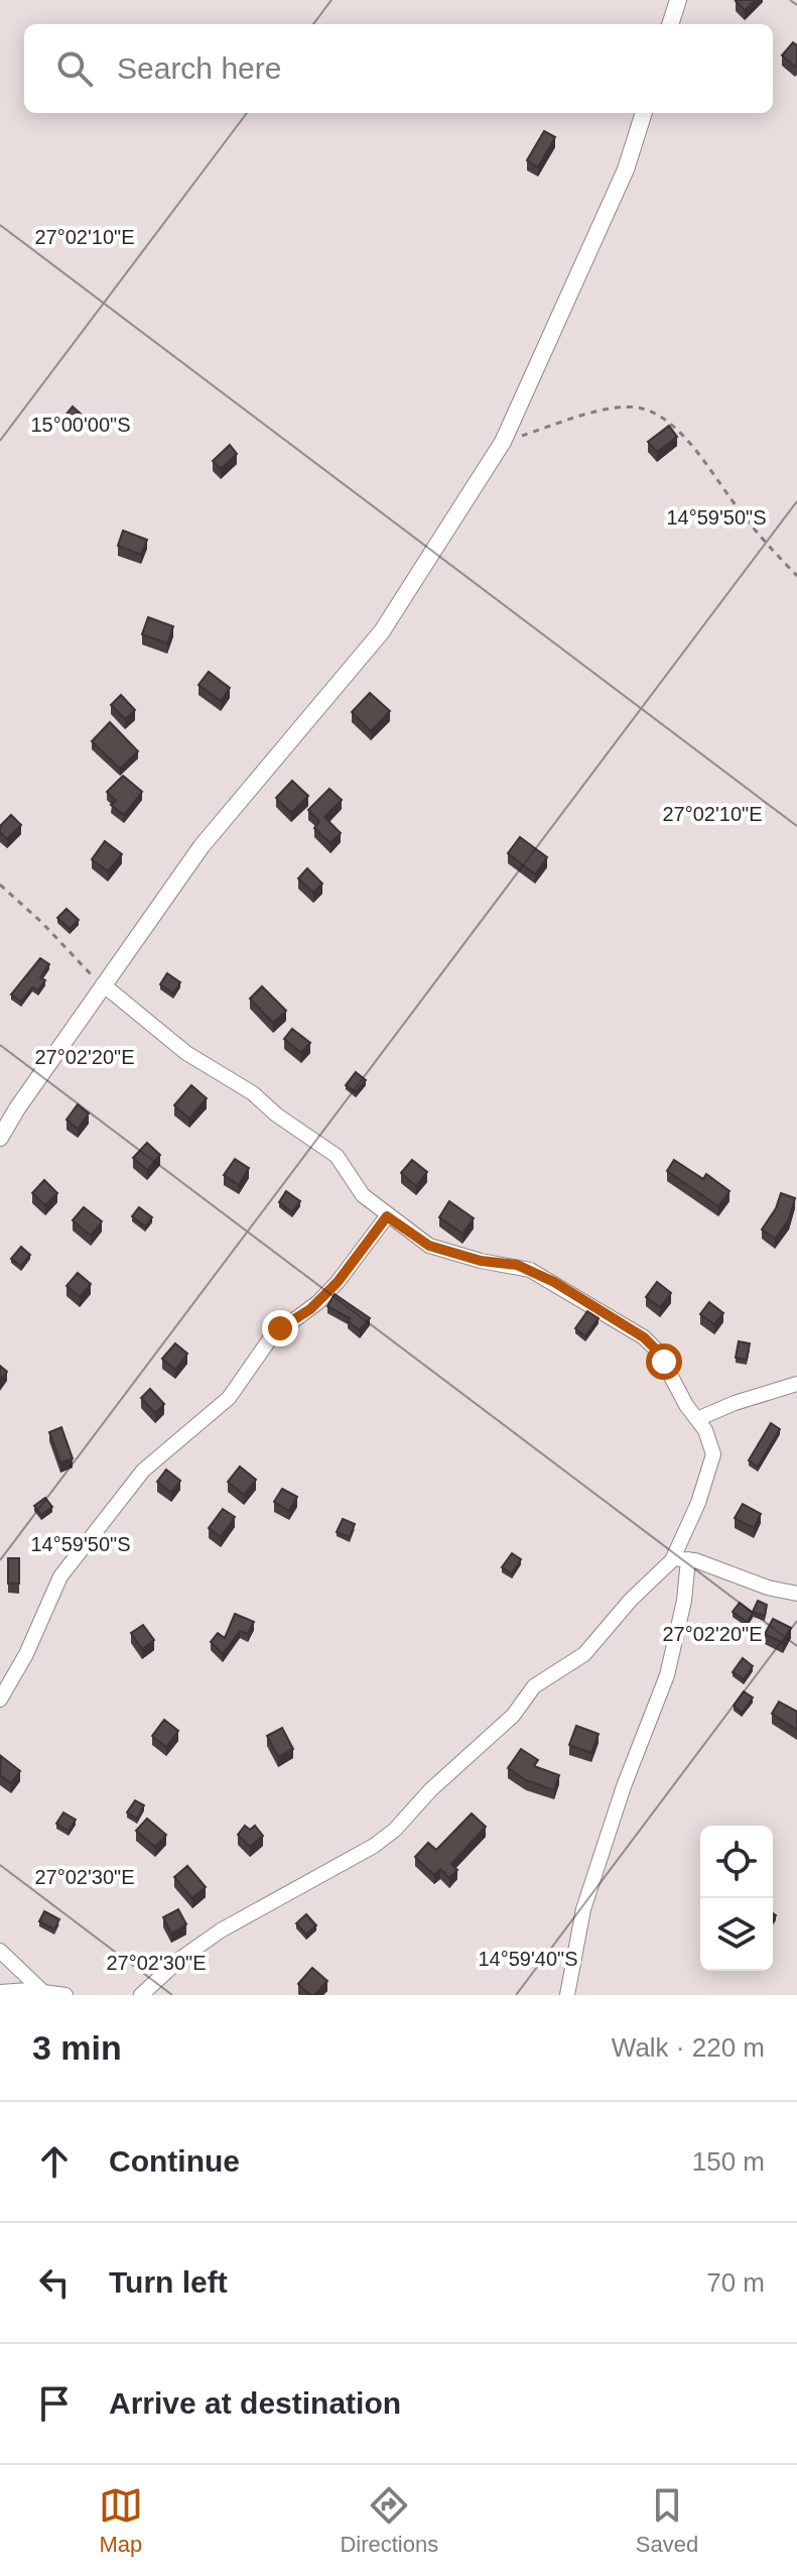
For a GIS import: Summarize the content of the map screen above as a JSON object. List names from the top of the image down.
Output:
{
  "page": {
    "search": "Search here",
    "heading": ["3 min", "Walk · 220 m"],
    "list": [
      ["Continue", "150 m"],
      ["Turn left", "70 m"],
      "Arrive at destination"
    ],
    "nav": ["Map", "Directions", "Saved"]
  },
  "coordinates": [
    "27°02'10\"E",
    "15°00'00\"S",
    "14°59'50\"S",
    "27°02'20\"E",
    "27°02'30\"E",
    "14°59'40\"S"
  ]
}
